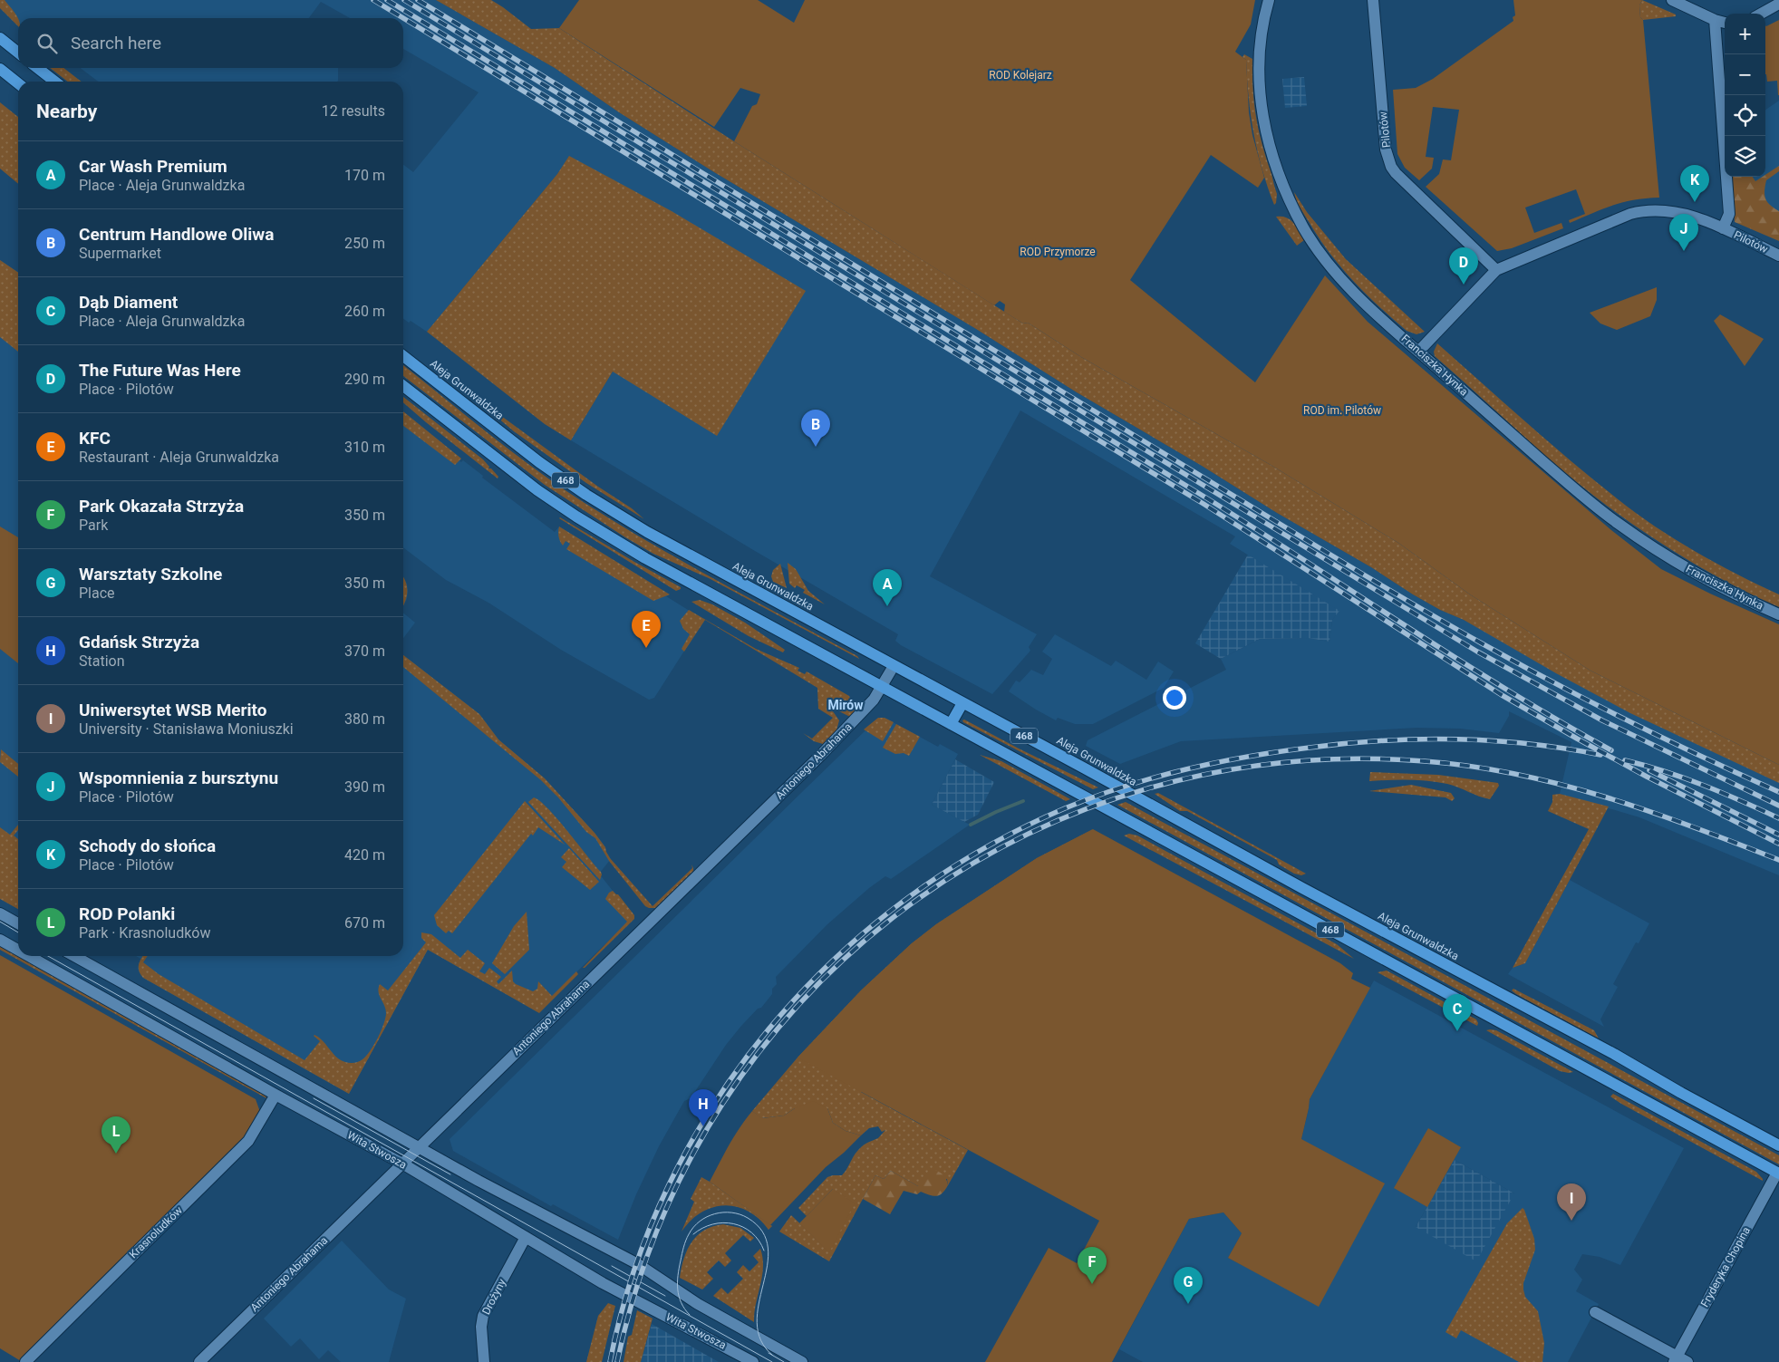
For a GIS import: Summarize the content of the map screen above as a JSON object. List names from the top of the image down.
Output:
{
  "streets": {
    "main road": ["Aleja Grunwaldzka", "468"],
    "street": [
      "Pilotów",
      "Franciszka Hynka",
      "Antoniego Abrahama",
      "Wita Stwosza",
      "Krasnoludków",
      "Fryderyka Chopina",
      "Drożyny"
    ]
  },
  "crossings": [
    ["Pilotów", "Franciszka Hynka"],
    ["Aleja Grunwaldzka", "Antoniego Abrahama"],
    ["468", "Antoniego Abrahama"],
    ["468", "Fryderyka Chopina"],
    ["Antoniego Abrahama", "Wita Stwosza"],
    ["Wita Stwosza", "Krasnoludków"],
    ["Wita Stwosza", "Drożyny"]
  ],
  "districts": ["Mirów"],
  "parks": ["ROD Kolejarz", "ROD Przymorze", "ROD im. Pilotów"],
  "page": {
    "map_buttons": ["+", "−"],
    "search": "Search here",
    "heading": ["Nearby", "12 results"],
    "list": [
      {
        "mark": "A",
        "name": "Car Wash Premium",
        "note": "Place · Aleja Grunwaldzka",
        "value": "170 m"
      },
      {
        "mark": "B",
        "name": "Centrum Handlowe Oliwa",
        "note": "Supermarket",
        "value": "250 m"
      },
      {
        "mark": "C",
        "name": "Dąb Diament",
        "note": "Place · Aleja Grunwaldzka",
        "value": "260 m"
      },
      {
        "mark": "D",
        "name": "The Future Was Here",
        "note": "Place · Pilotów",
        "value": "290 m"
      },
      {
        "mark": "E",
        "name": "KFC",
        "note": "Restaurant · Aleja Grunwaldzka",
        "value": "310 m"
      },
      {
        "mark": "F",
        "name": "Park Okazała Strzyża",
        "note": "Park",
        "value": "350 m"
      },
      {
        "mark": "G",
        "name": "Warsztaty Szkolne",
        "note": "Place",
        "value": "350 m"
      },
      {
        "mark": "H",
        "name": "Gdańsk Strzyża",
        "note": "Station",
        "value": "370 m"
      },
      {
        "mark": "I",
        "name": "Uniwersytet WSB Merito",
        "note": "University · Stanisława Moniuszki",
        "value": "380 m"
      },
      {
        "mark": "J",
        "name": "Wspomnienia z bursztynu",
        "note": "Place · Pilotów",
        "value": "390 m"
      },
      {
        "mark": "K",
        "name": "Schody do słońca",
        "note": "Place · Pilotów",
        "value": "420 m"
      },
      {
        "mark": "L",
        "name": "ROD Polanki",
        "note": "Park · Krasnoludków",
        "value": "670 m"
      }
    ],
    "pins": [
      "K",
      "J",
      "D",
      "B",
      "A",
      "E",
      "C",
      "H",
      "L",
      "I",
      "F",
      "G"
    ]
  }
}
